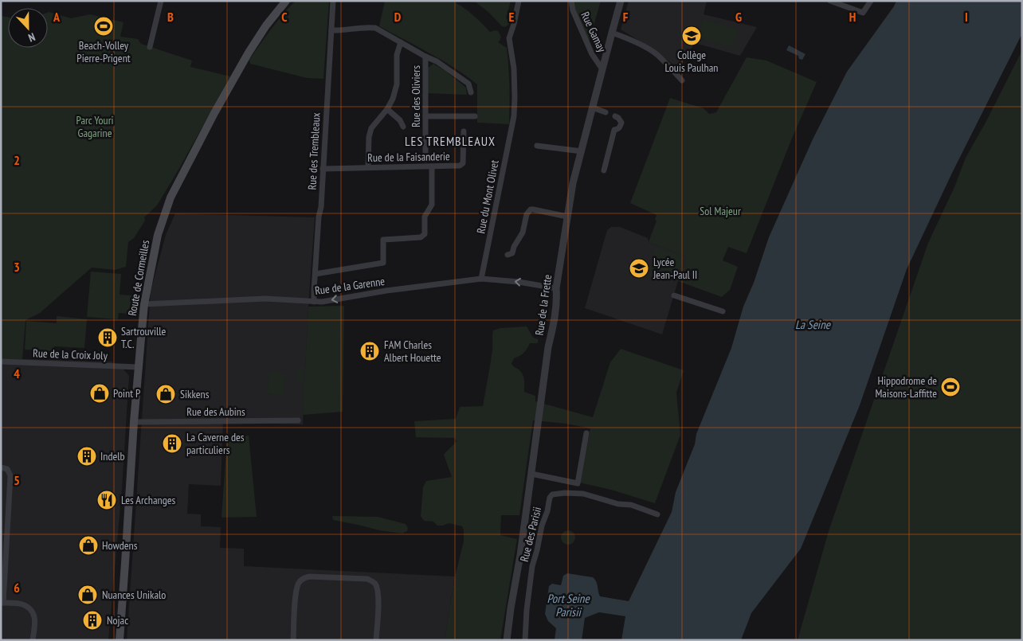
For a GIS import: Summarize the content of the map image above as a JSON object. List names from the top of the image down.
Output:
{
  "streets": {
    "main road": ["Route de Cormeilles"],
    "street": [
      "Rue Gamay",
      "Rue des Oliviers",
      "Rue des Trembleaux",
      "Rue de la Faisanderie",
      "Rue du Mont Olivet",
      "Rue de la Garenne",
      "Rue de la Frette",
      "Rue de la Croix Joly",
      "Rue des Aubins",
      "Rue des Parisii"
    ]
  },
  "crossings": [
    ["Rue Gamay", "Rue de la Frette"],
    ["Rue des Oliviers", "Rue des Trembleaux"],
    ["Rue des Trembleaux", "Rue de la Faisanderie"],
    ["Rue des Trembleaux", "Rue de la Garenne"],
    ["Rue du Mont Olivet", "Rue de la Garenne"],
    ["Route de Cormeilles", "Rue de la Garenne"],
    ["Route de Cormeilles", "Rue de la Croix Joly"],
    ["Route de Cormeilles", "Rue des Aubins"],
    ["Rue de la Garenne", "Rue de la Frette"]
  ],
  "one_way": ["Rue de la Garenne"],
  "districts": ["LES TREMBLEAUX"],
  "water": ["La Seine", "Port Seine Parisii"],
  "parks": ["Parc Youri Gagarine", "Sol Majeur"],
  "places": {
    "sports": ["Beach-Volley Pierre-Prigent", "Hippodrome de Maisons-Laffitte"],
    "school or university": ["Collège Louis Paulhan", "Lycée Jean-Paul II"],
    "building": [
      "Sartrouville T.C.",
      "FAM Charles Albert Houette",
      "La Caverne des particuliers",
      "Indelb",
      "Nojac"
    ],
    "shop": [
      "Point P",
      "Sikkens",
      "Howdens",
      "Nuances Unikalo"
    ],
    "restaurant": ["Les Archanges"]
  },
  "north": "bottom",
  "grid": {
    "columns": [
      "A",
      "B",
      "C",
      "D",
      "E",
      "F",
      "G",
      "H",
      "I"
    ],
    "rows": [
      "2",
      "3",
      "4",
      "5",
      "6"
    ]
  }
}
